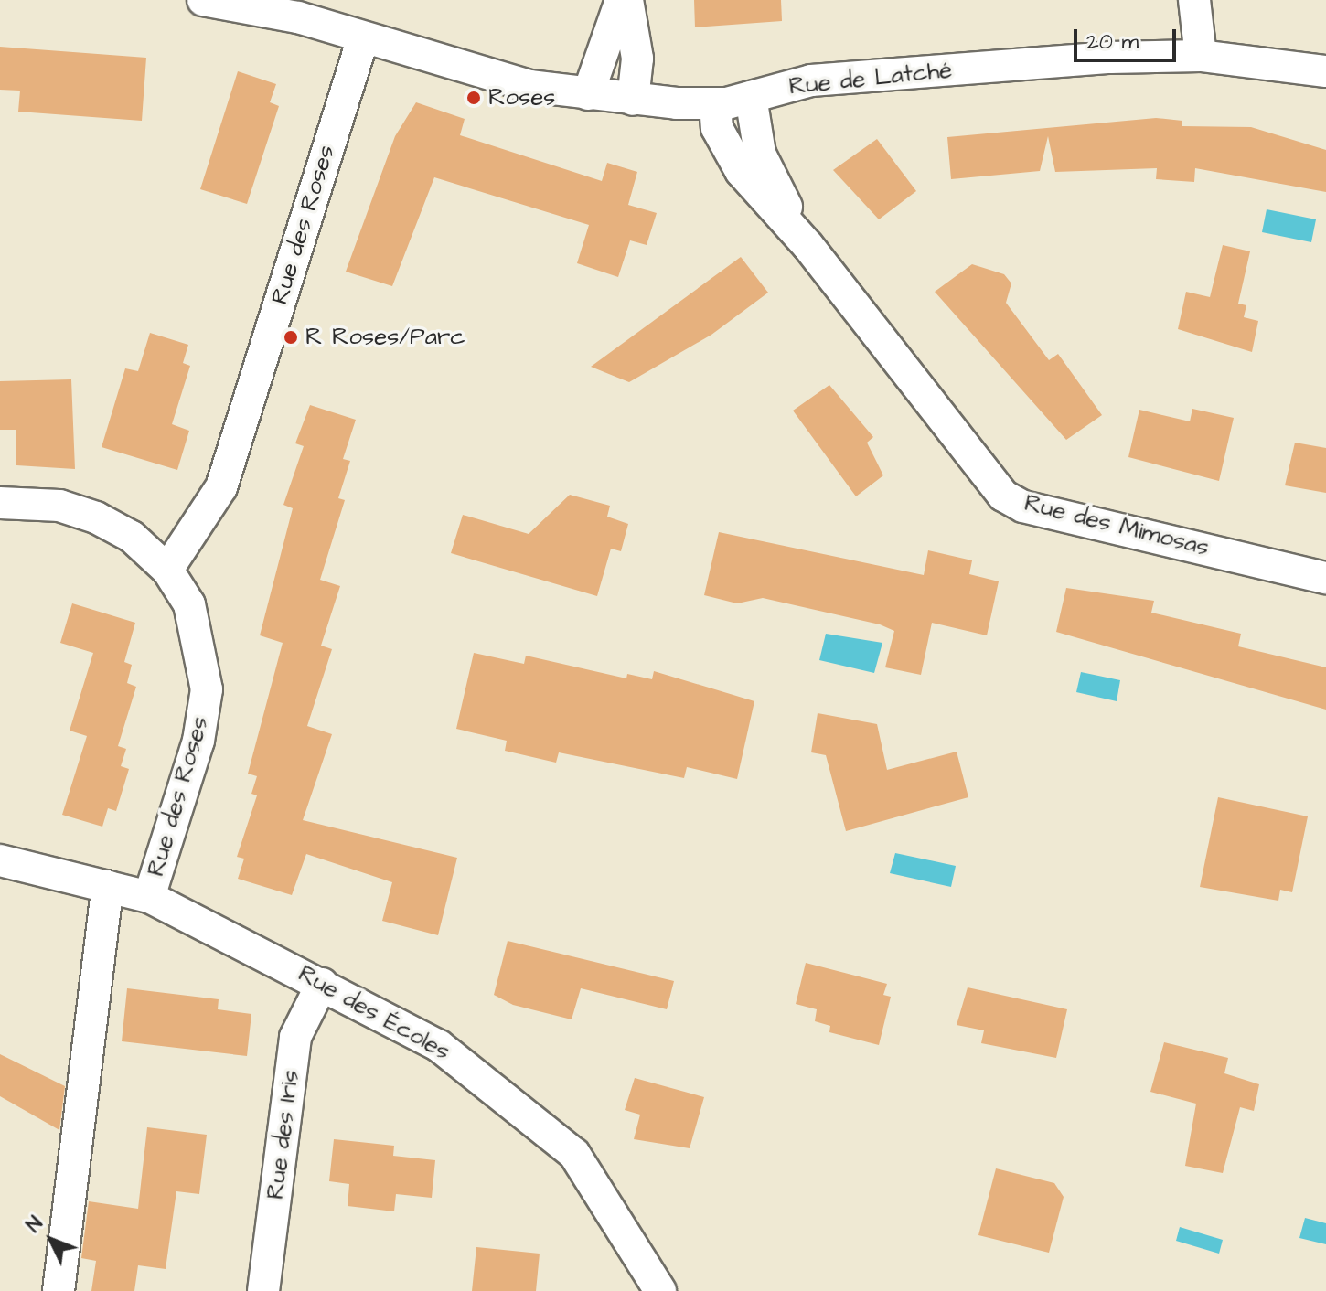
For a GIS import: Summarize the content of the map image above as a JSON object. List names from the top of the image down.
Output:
{
  "streets": {
    "street": [
      "Rue de Latché",
      "Rue des Roses",
      "Rue des Mimosas",
      "Rue des Écoles",
      "Rue des Iris"
    ]
  },
  "crossings": [
    ["Rue de Latché", "Rue des Roses"],
    ["Rue de Latché", "Rue des Mimosas"],
    ["Rue des Roses", "Rue des Écoles"],
    ["Rue des Écoles", "Rue des Iris"]
  ],
  "places": ["Roses", "R Roses/Parc"],
  "scale_bar": "20 m",
  "north": "top left"
}
